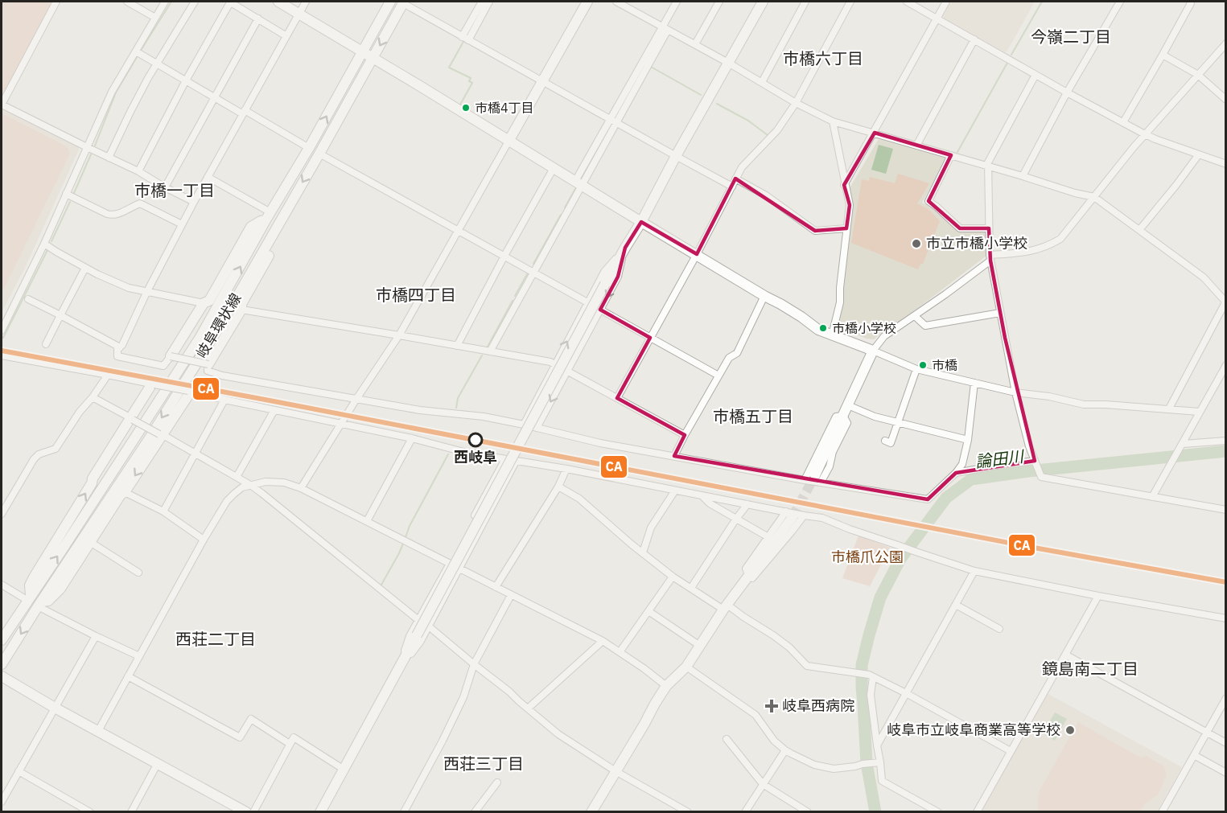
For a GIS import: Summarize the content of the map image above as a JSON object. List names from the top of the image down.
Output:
{
  "streets": {
    "street": ["岐阜環状線"]
  },
  "districts": [
    "今嶺二丁目",
    "市橋六丁目",
    "市橋一丁目",
    "市橋四丁目",
    "市橋五丁目",
    "西荘二丁目",
    "鏡島南二丁目",
    "西荘三丁目"
  ],
  "water": ["論田川"],
  "parks": ["市橋爪公園"],
  "places": {
    "other": [
      "市橋4丁目",
      "市立市橋小学校",
      "市橋小学校",
      "市橋",
      "西岐阜",
      "岐阜市立岐阜商業高等学校"
    ],
    "health": ["岐阜西病院"]
  },
  "lines": ["transit line CA"]
}
